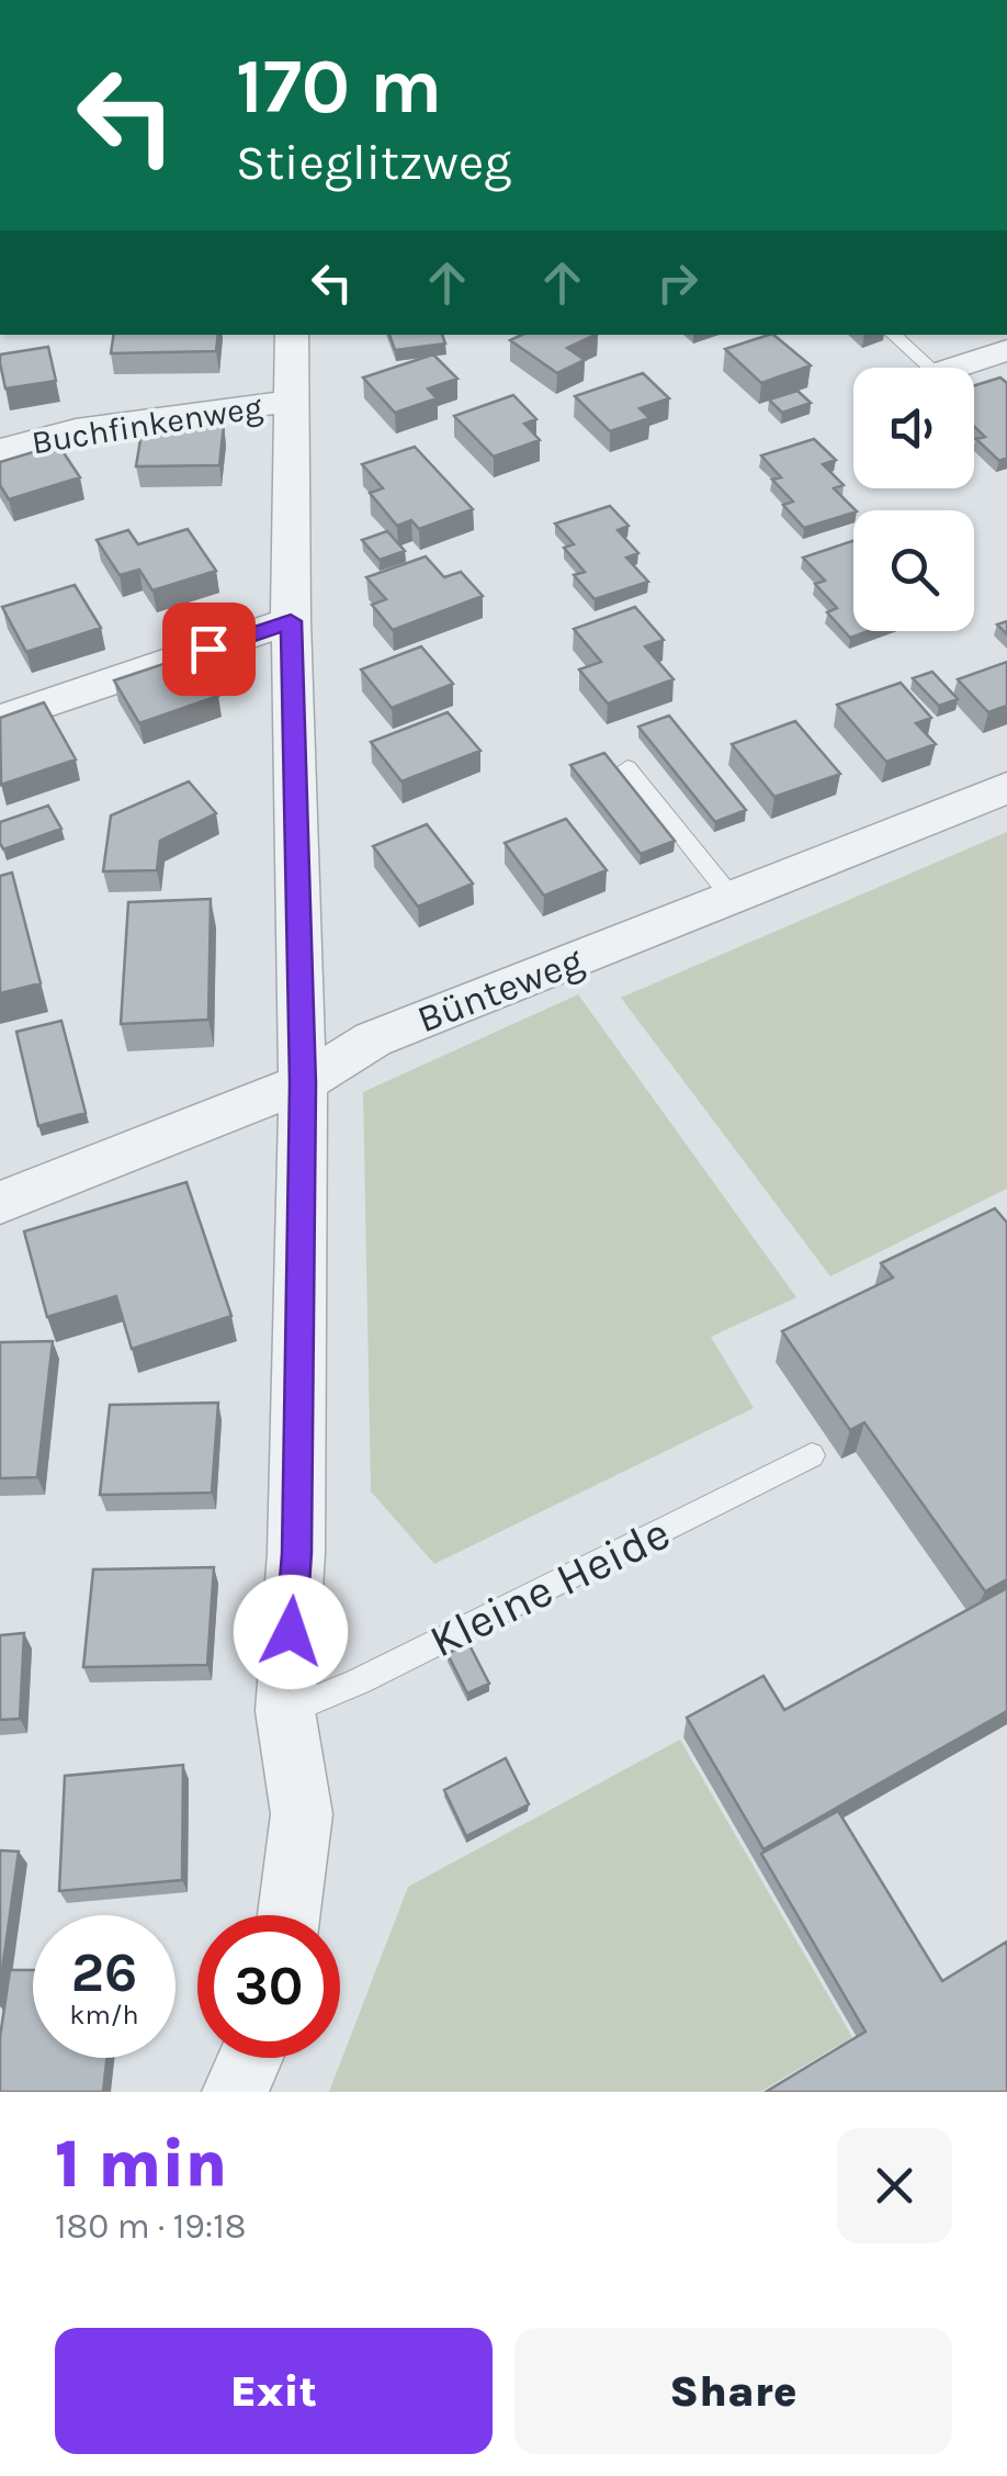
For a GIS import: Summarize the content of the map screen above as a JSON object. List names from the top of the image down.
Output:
{
  "streets": {
    "street": ["Buchfinkenweg", "Bünteweg"],
    "lane": ["Kleine Heide"]
  },
  "page": {
    "turn": ["170 m", "Stieglitzweg"],
    "speed": "26 km/h",
    "limit": "30",
    "heading": ["1 min", "180 m · 19:18"],
    "buttons": ["Exit", "Share"]
  }
}
